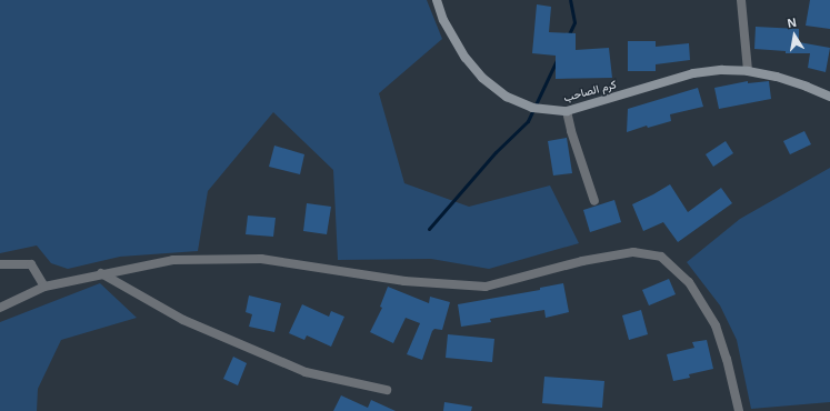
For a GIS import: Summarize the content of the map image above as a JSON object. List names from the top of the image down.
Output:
{
  "streets": {
    "street": ["كرم الصاحب"]
  },
  "north": "top"
}
